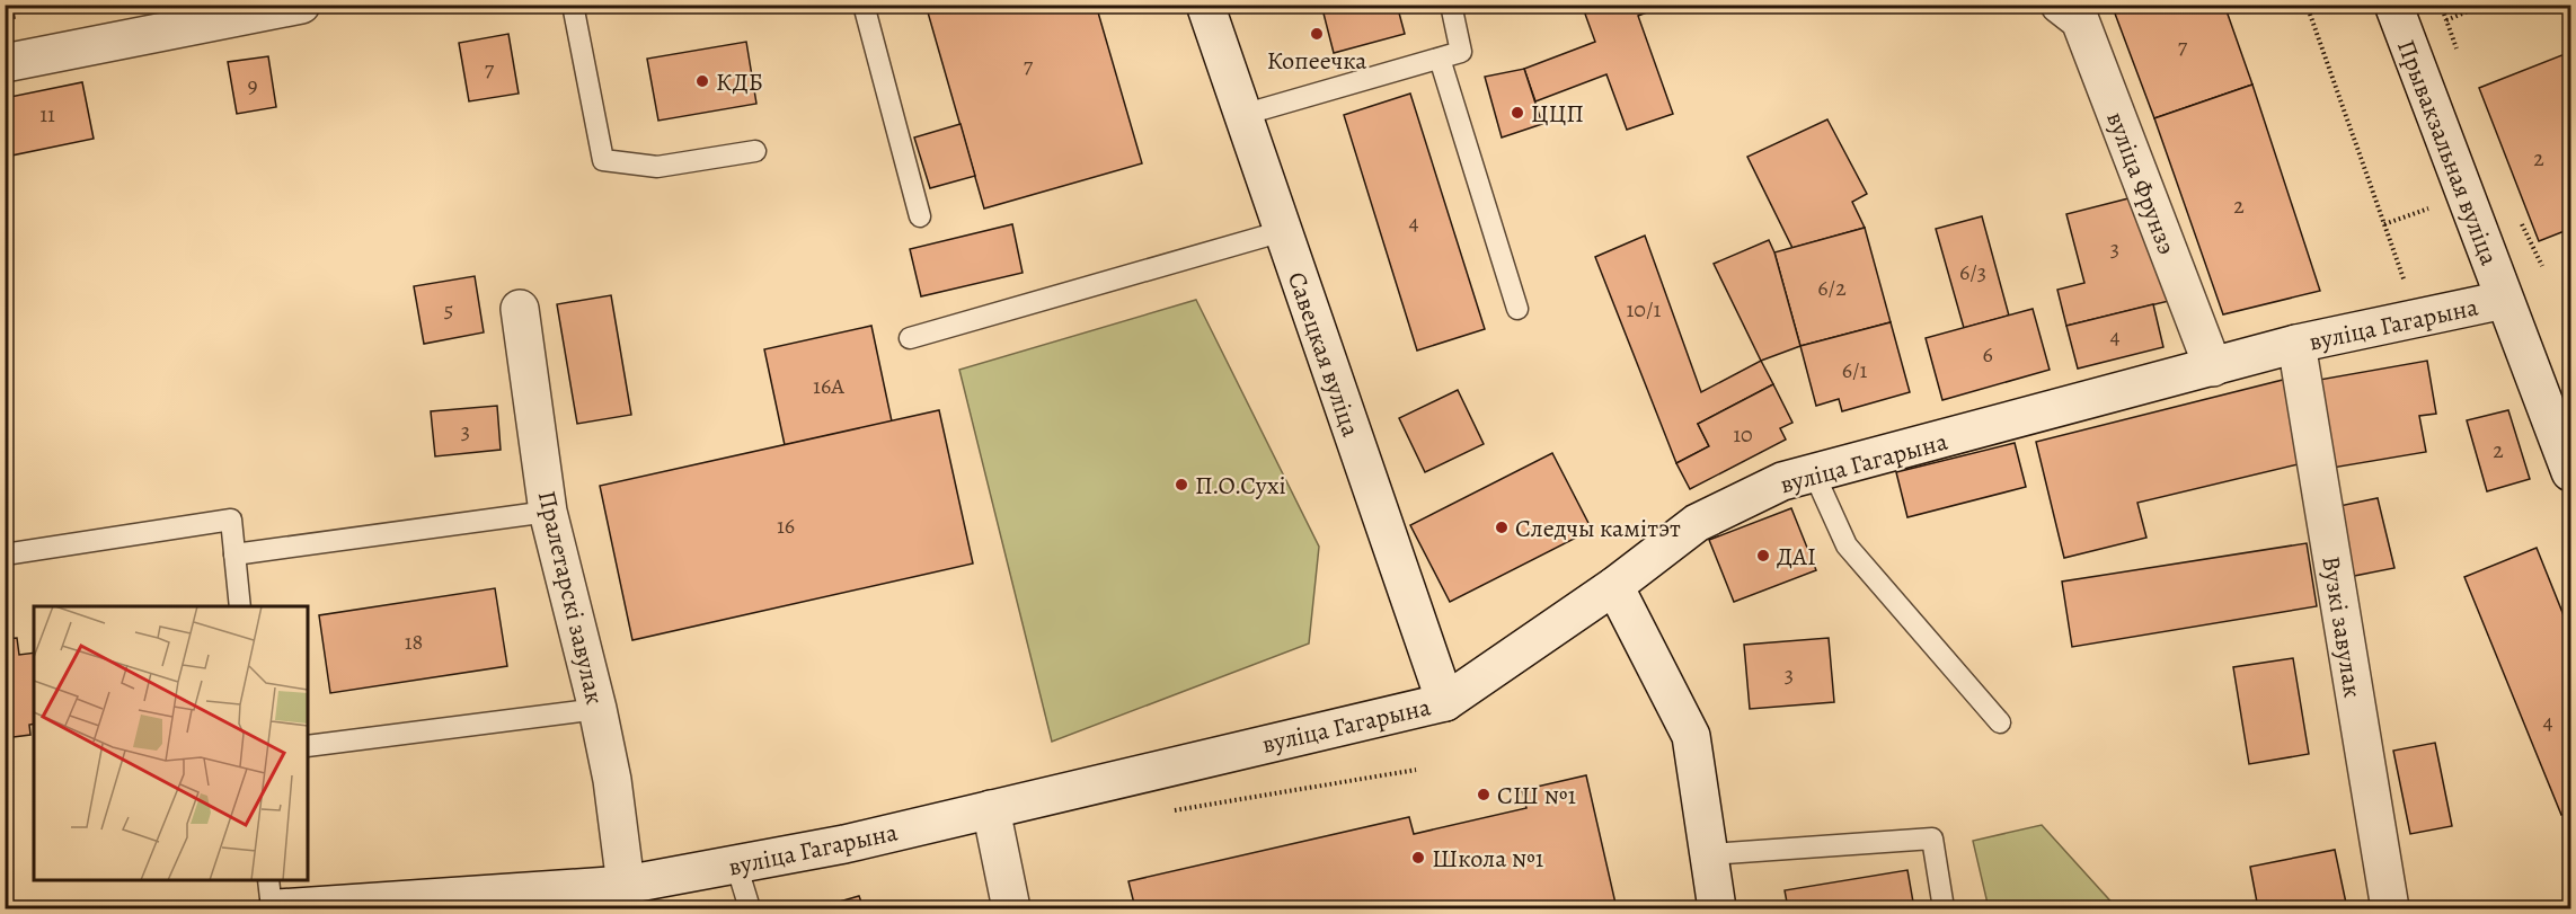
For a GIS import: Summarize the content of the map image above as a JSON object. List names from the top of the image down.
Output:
{
  "streets": {
    "street": [
      "Прывакзальная вуліца",
      "вуліца Фрунзэ",
      "вуліца Гагарына",
      "Савецкая вуліца",
      "Пралетарскі завулак",
      "Вузкі завулак"
    ]
  },
  "crossings": [
    ["Прывакзальная вуліца", "вуліца Гагарына"],
    ["вуліца Фрунзэ", "вуліца Гагарына"],
    ["вуліца Гагарына", "Савецкая вуліца"],
    ["вуліца Гагарына", "Пралетарскі завулак"],
    ["вуліца Гагарына", "Вузкі завулак"]
  ],
  "places": [
    "Копеечка",
    "КДБ",
    "ЦЦП",
    "П.О.Сухі",
    "Следчы камітэт",
    "ДАІ",
    "СШ №1",
    "Школа №1"
  ],
  "house_numbers": [
    "7",
    "7",
    "7",
    "9",
    "11",
    "2",
    "2",
    "4",
    "3",
    "6/3",
    "6/2",
    "5",
    "10/1",
    "4",
    "6",
    "6/1",
    "16А",
    "3",
    "10",
    "2",
    "16",
    "18",
    "3",
    "4"
  ]
}
